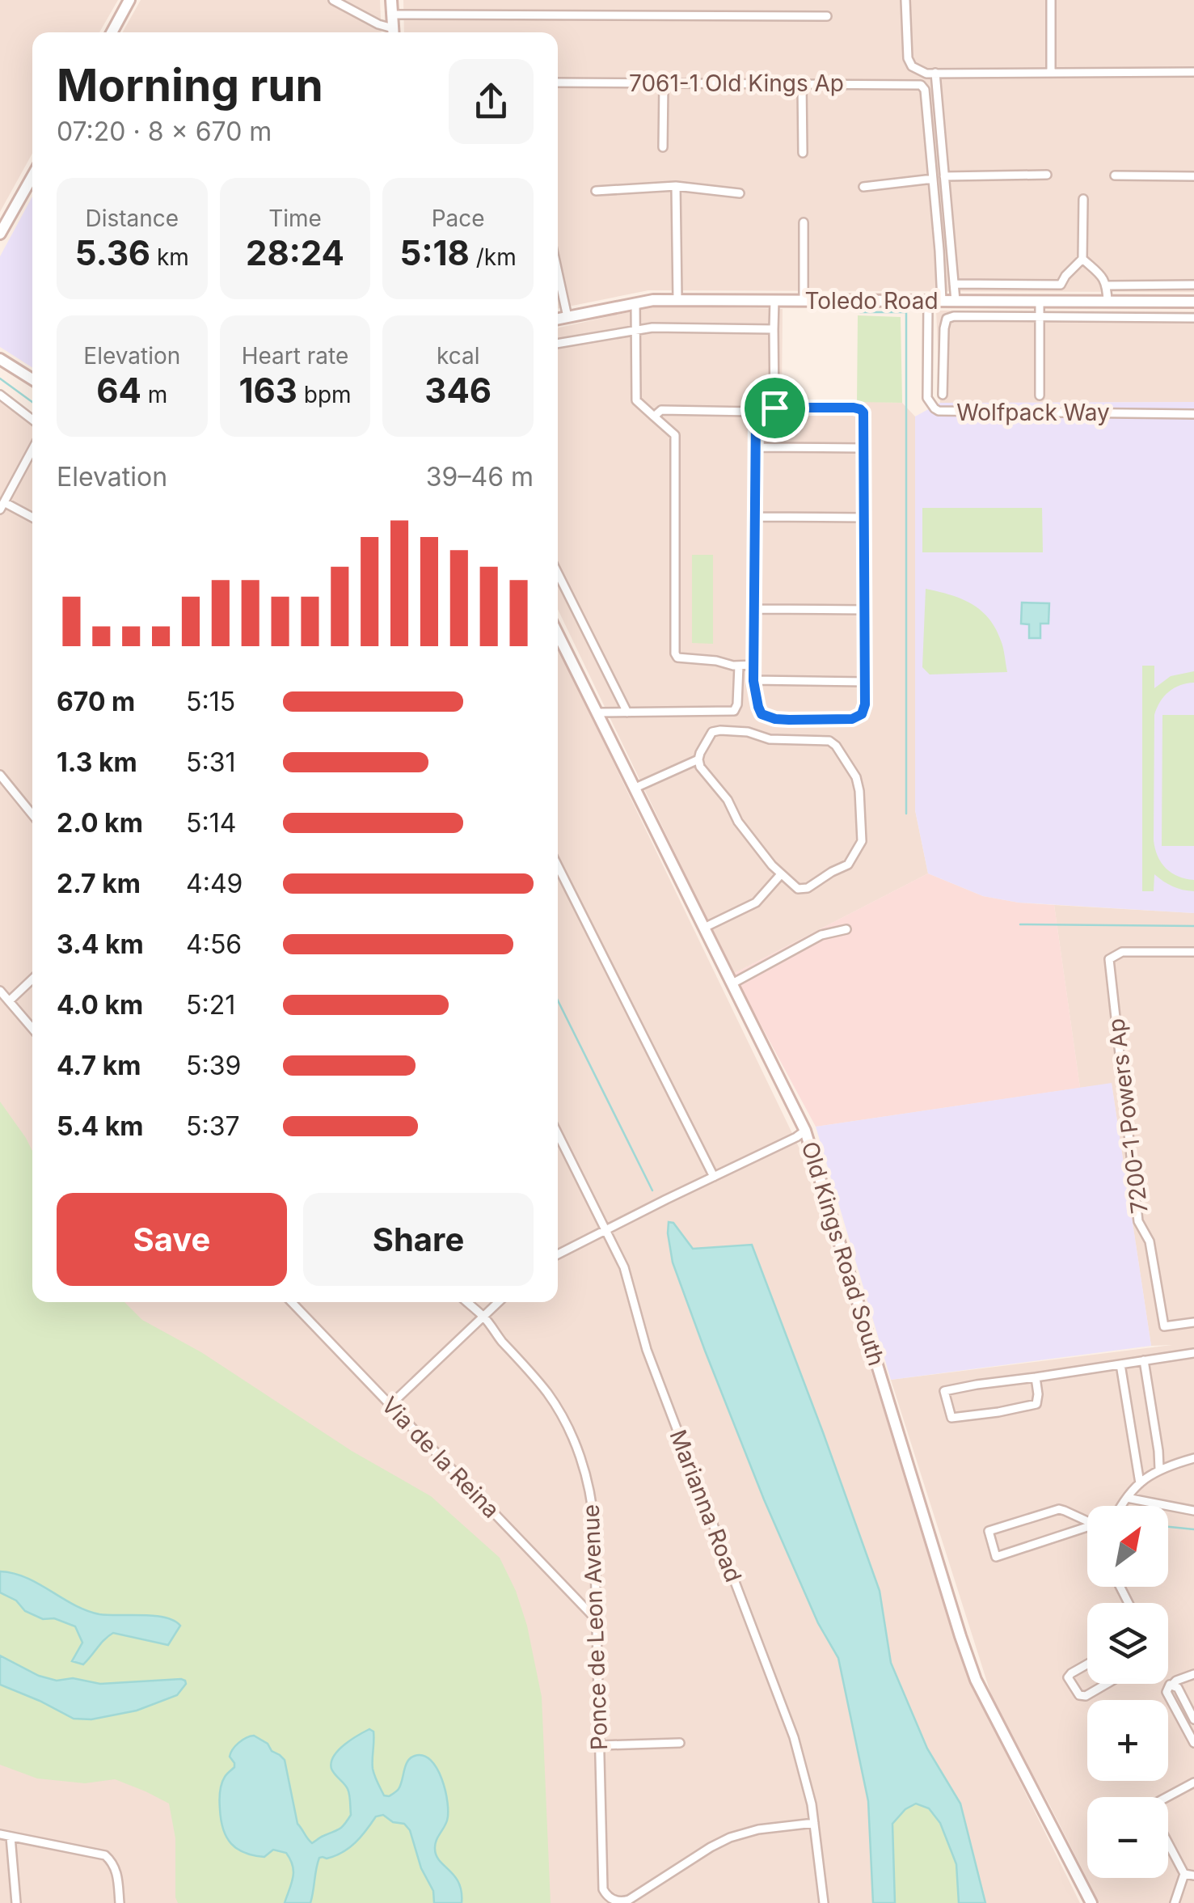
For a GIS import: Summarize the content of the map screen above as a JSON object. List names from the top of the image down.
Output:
{
  "streets": {
    "street": [
      "7061-1 Old Kings Ap",
      "Toledo Road",
      "Wolfpack Way",
      "7200-1 Powers Ap",
      "Old Kings Road South",
      "Via de la Reina",
      "Marianna Road",
      "Ponce de Leon Avenue"
    ]
  },
  "crossings": [
    ["Toledo Road", "Wolfpack Way"],
    ["Via de la Reina", "Ponce de Leon Avenue"],
    ["Marianna Road", "Ponce de Leon Avenue"]
  ],
  "north": "top right",
  "page": {
    "heading": ["Morning run", "07:20 · 8 × 670 m"],
    "stats": [
      ["Distance", "5.36 km"],
      ["Time", "28:24"],
      ["Pace", "5:18 /km"],
      ["Elevation", "64 m"],
      ["Heart rate", "163 bpm"],
      ["kcal", "346"]
    ],
    "chart": ["Elevation", "39–46 m"],
    "list": [
      {
        "name": "670 m",
        "note": "5:15"
      },
      {
        "name": "1.3 km",
        "note": "5:31"
      },
      {
        "name": "2.0 km",
        "note": "5:14"
      },
      {
        "name": "2.7 km",
        "note": "4:49"
      },
      {
        "name": "3.4 km",
        "note": "4:56"
      },
      {
        "name": "4.0 km",
        "note": "5:21"
      },
      {
        "name": "4.7 km",
        "note": "5:39"
      },
      {
        "name": "5.4 km",
        "note": "5:37"
      }
    ],
    "buttons": ["Save", "Share"],
    "map_buttons": ["+", "−"]
  }
}
